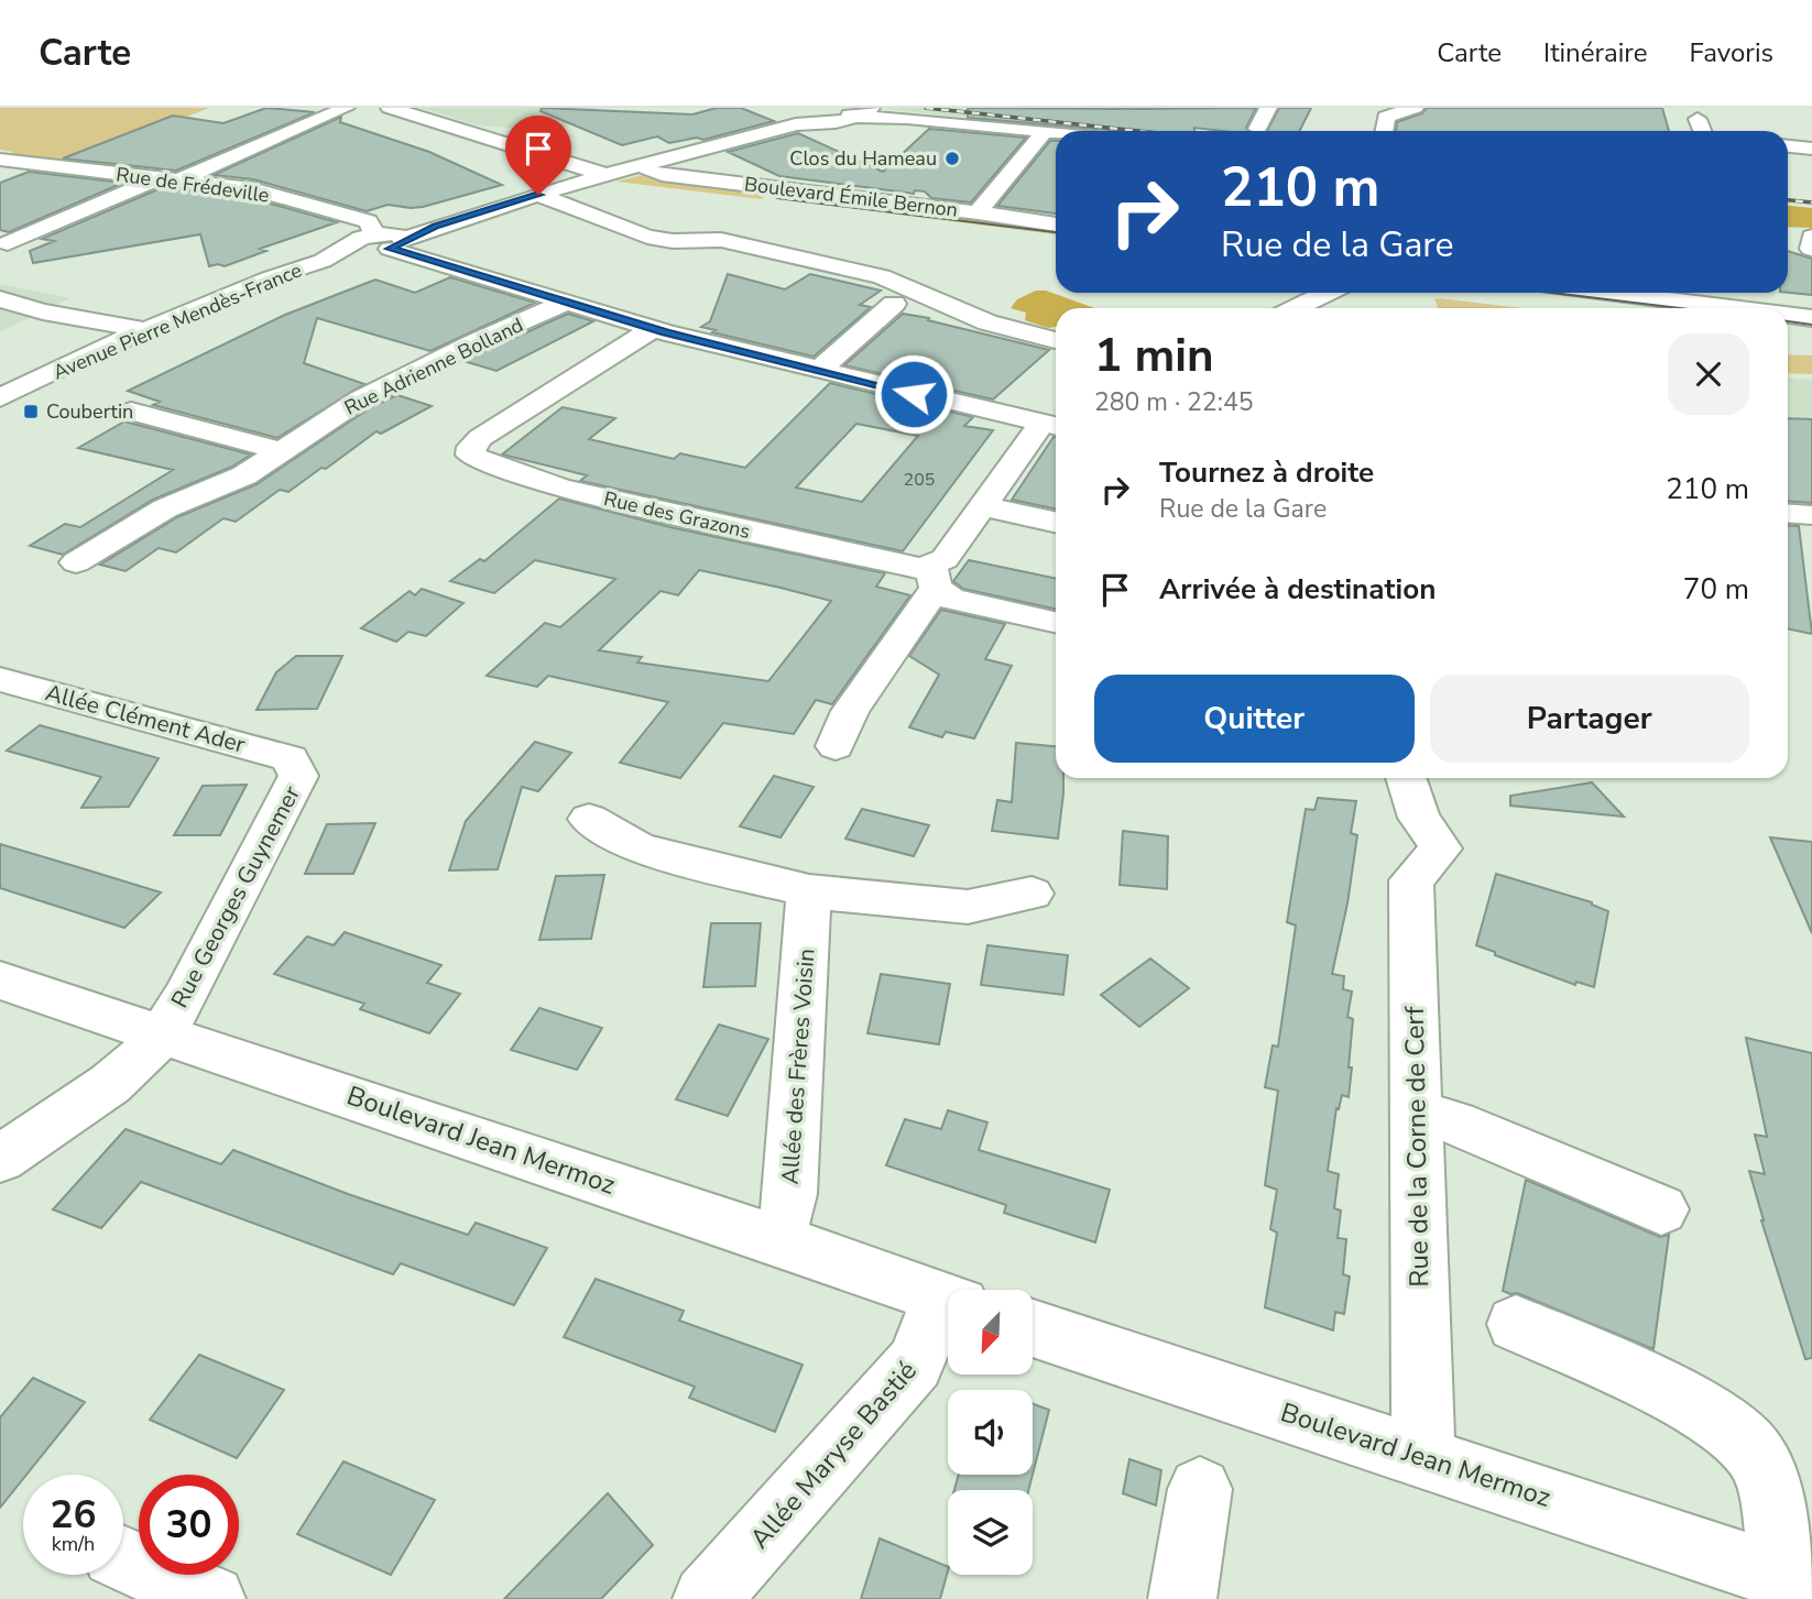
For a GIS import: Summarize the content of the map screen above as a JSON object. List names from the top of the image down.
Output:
{
  "streets": {
    "street": [
      "Rue de Frédeville",
      "Boulevard Émile Bernon",
      "Avenue Pierre Mendès-France",
      "Rue Adrienne Bolland",
      "Rue des Grazons",
      "Allée Clément Ader",
      "Rue Georges Guynemer",
      "Allée des Frères Voisin",
      "Boulevard Jean Mermoz",
      "Rue de la Corne de Cerf",
      "Allée Maryse Bastié"
    ]
  },
  "crossings": [
    ["Rue de Frédeville", "Avenue Pierre Mendès-France"],
    ["Allée Clément Ader", "Rue Georges Guynemer"],
    ["Rue Georges Guynemer", "Boulevard Jean Mermoz"],
    ["Allée des Frères Voisin", "Boulevard Jean Mermoz"],
    ["Boulevard Jean Mermoz", "Rue de la Corne de Cerf"]
  ],
  "places": {
    "other": ["Clos du Hameau"],
    "transit": ["Coubertin"]
  },
  "house_numbers": ["205"],
  "north": "bottom left",
  "page": {
    "header": "Carte",
    "nav": ["Carte", "Itinéraire", "Favoris"],
    "turn": ["210 m", "Rue de la Gare"],
    "heading": ["1 min", "280 m · 22:45"],
    "list": [
      {
        "name": "Tournez à droite",
        "note": "Rue de la Gare",
        "value": "210 m"
      },
      {
        "name": "Arrivée à destination",
        "value": "70 m"
      }
    ],
    "buttons": ["Quitter", "Partager"],
    "speed": "26 km/h",
    "limit": "30"
  }
}
